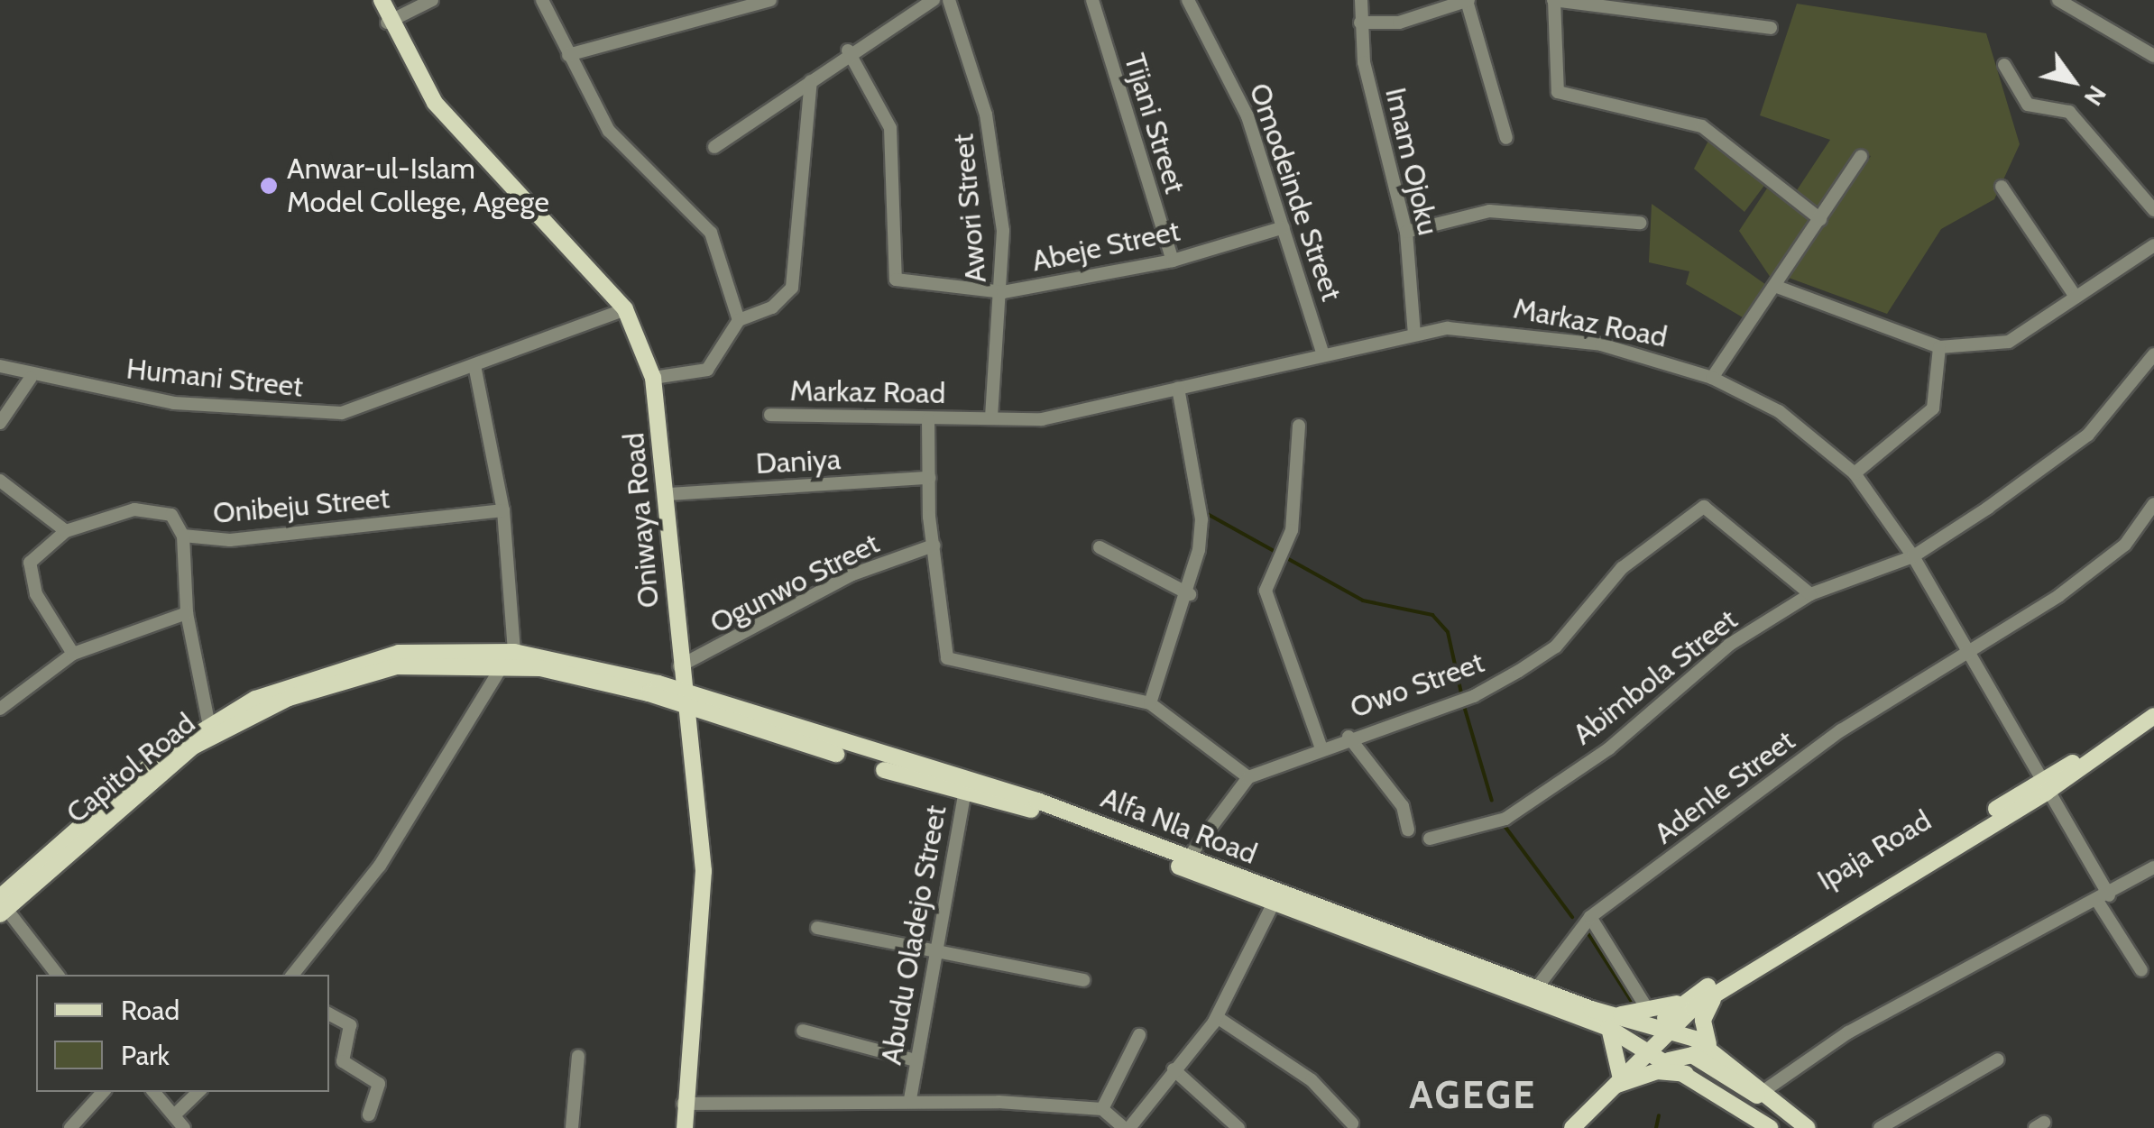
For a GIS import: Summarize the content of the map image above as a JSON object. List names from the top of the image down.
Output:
{
  "streets": {
    "main road": [
      "Oniwaya Road",
      "Capitol Road",
      "Alfa Nla Road",
      "Ipaja Road"
    ],
    "street": [
      "Tijani Street",
      "Imam Ojoku",
      "Omodeinde Street",
      "Awori Street",
      "Abeje Street",
      "Markaz Road",
      "Humani Street",
      "Daniya",
      "Onibeju Street",
      "Ogunwo Street",
      "Abimbola Street",
      "Owo Street",
      "Adenle Street",
      "Abudu Oladejo Street"
    ]
  },
  "crossings": [
    ["Tijani Street", "Abeje Street"],
    ["Imam Ojoku", "Markaz Road"],
    ["Omodeinde Street", "Abeje Street"],
    ["Omodeinde Street", "Markaz Road"],
    ["Awori Street", "Abeje Street"],
    ["Awori Street", "Markaz Road"],
    ["Markaz Road", "Abimbola Street"],
    ["Markaz Road", "Adenle Street"],
    ["Markaz Road", "Ipaja Road"],
    ["Humani Street", "Oniwaya Road"],
    ["Daniya", "Oniwaya Road"],
    ["Oniwaya Road", "Ogunwo Street"],
    ["Oniwaya Road", "Capitol Road"],
    ["Oniwaya Road", "Alfa Nla Road"],
    ["Abimbola Street", "Owo Street"],
    ["Owo Street", "Alfa Nla Road"],
    ["Capitol Road", "Alfa Nla Road"],
    ["Adenle Street", "Alfa Nla Road"],
    ["Alfa Nla Road", "Ipaja Road"],
    ["Alfa Nla Road", "Abudu Oladejo Street"]
  ],
  "districts": ["AGEGE"],
  "places": ["Anwar-ul-Islam Model College, Agege"],
  "legend": ["Road", "Park"],
  "north": "bottom right"
}
